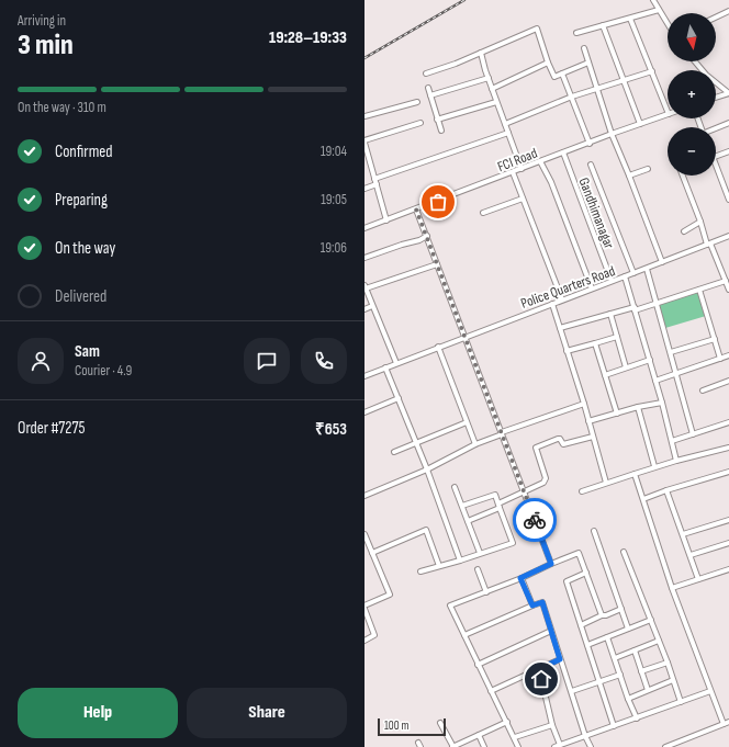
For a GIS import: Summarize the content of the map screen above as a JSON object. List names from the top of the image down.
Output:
{
  "streets": {
    "street": ["FCI Road", "Gandhimanagar", "Police Quarters Road"]
  },
  "crossings": [
    ["FCI Road", "Gandhimanagar"],
    ["Gandhimanagar", "Police Quarters Road"]
  ],
  "scale_bar": "100 m",
  "north": "bottom",
  "page": {
    "heading": ["3 min", "Arriving in", "19:28–19:33"],
    "panel": [
      "Sam",
      "Courier · 4.9",
      "Order #7275",
      "₹653"
    ],
    "map_buttons": ["+", "−"],
    "bar": "On the way · 310 m",
    "list": [
      ["Confirmed", "19:04"],
      ["Preparing", "19:05"],
      ["On the way", "19:06"],
      "Delivered"
    ],
    "buttons": ["Help", "Share"],
    "scale": "100 m"
  }
}
